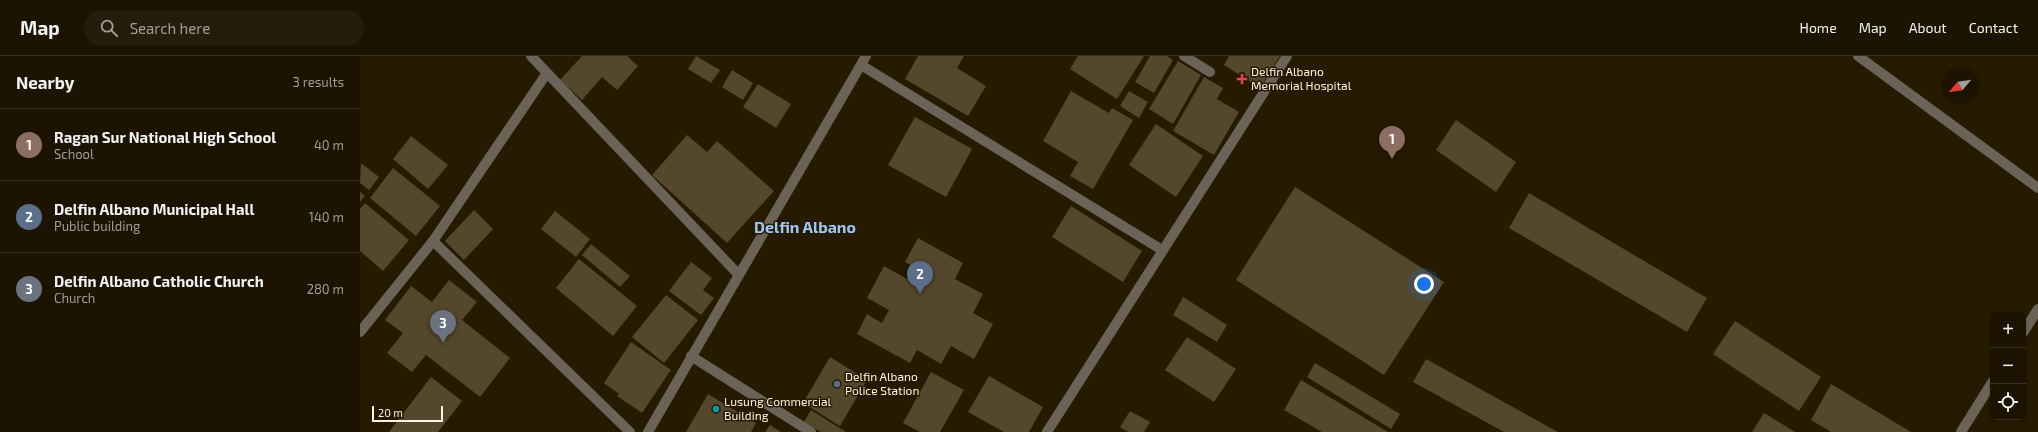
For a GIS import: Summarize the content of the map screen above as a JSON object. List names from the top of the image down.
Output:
{
  "districts": ["Delfin Albano"],
  "places": {
    "health": ["Delfin Albano Memorial Hospital"],
    "other": ["Delfin Albano Police Station", "Lusung Commercial Building"]
  },
  "scale_bar": "20 m",
  "north": "bottom left",
  "page": {
    "header": "Map",
    "search": "Search here",
    "nav": [
      "Home",
      "Map",
      "About",
      "Contact"
    ],
    "heading": ["Nearby", "3 results"],
    "list": [
      {
        "mark": "1",
        "name": "Ragan Sur National High School",
        "note": "School",
        "value": "40 m"
      },
      {
        "mark": "2",
        "name": "Delfin Albano Municipal Hall",
        "note": "Public building",
        "value": "140 m"
      },
      {
        "mark": "3",
        "name": "Delfin Albano Catholic Church",
        "note": "Church",
        "value": "280 m"
      }
    ],
    "pins": ["1", "2", "3"],
    "map_buttons": ["+", "−"],
    "scale": "20 m"
  }
}
